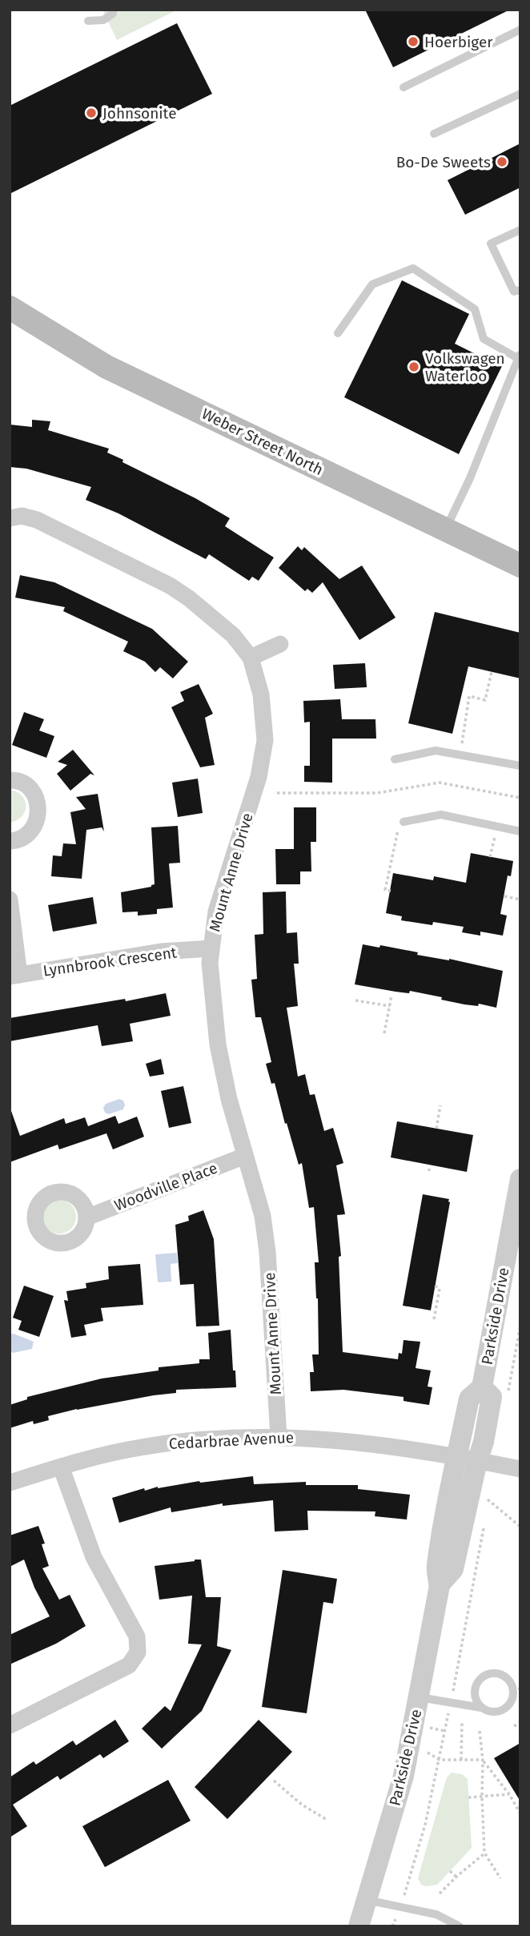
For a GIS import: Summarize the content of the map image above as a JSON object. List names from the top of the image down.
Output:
{
  "streets": {
    "main road": ["Weber Street North"],
    "street": [
      "Mount Anne Drive",
      "Lynnbrook Crescent",
      "Woodville Place",
      "Parkside Drive",
      "Cedarbrae Avenue"
    ]
  },
  "crossings": [
    ["Mount Anne Drive", "Lynnbrook Crescent"],
    ["Mount Anne Drive", "Woodville Place"],
    ["Mount Anne Drive", "Cedarbrae Avenue"],
    ["Parkside Drive", "Cedarbrae Avenue"]
  ],
  "places": [
    "Hoerbiger",
    "Johnsonite",
    "Bo-De Sweets",
    "Volkswagen Waterloo"
  ]
}
